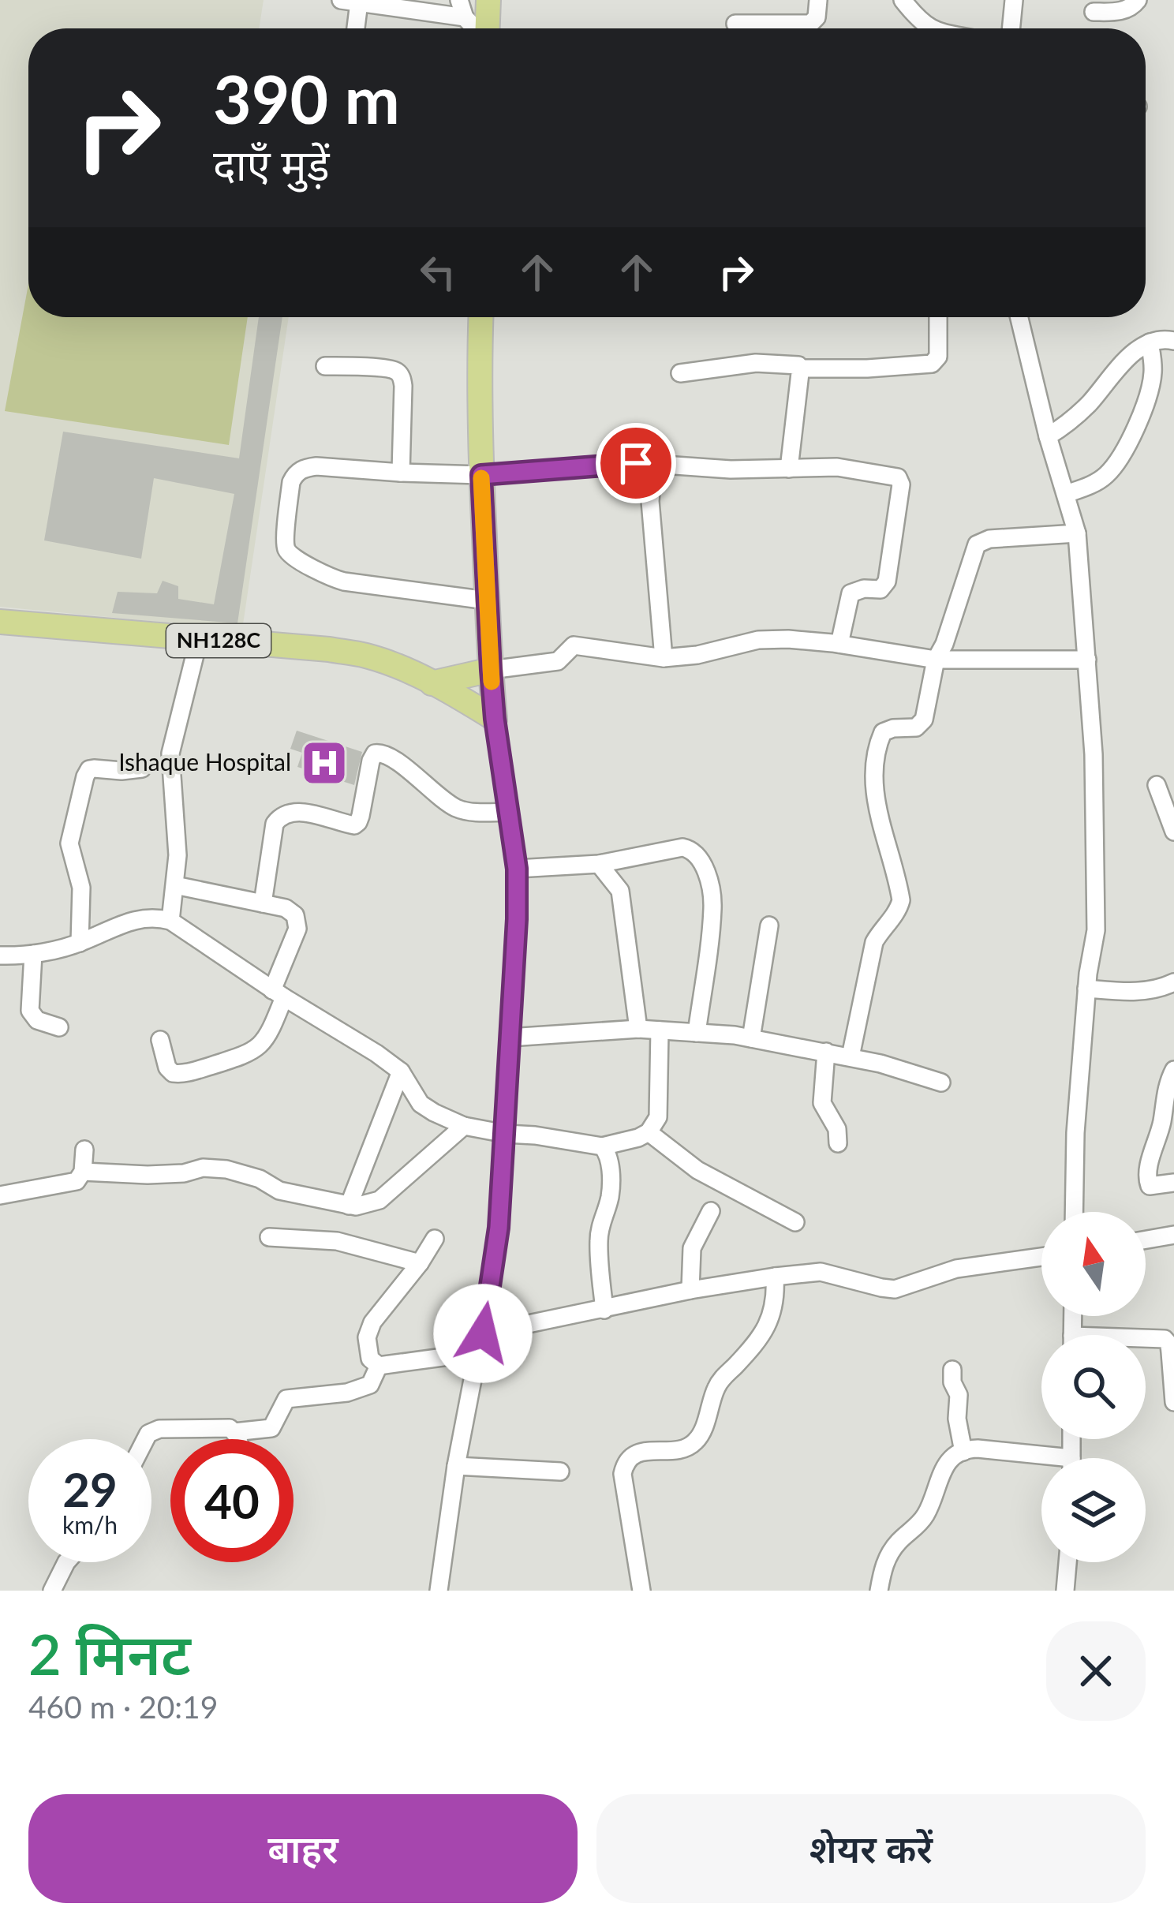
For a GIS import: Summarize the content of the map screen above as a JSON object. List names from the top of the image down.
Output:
{
  "streets": {
    "highway": ["NH128C"]
  },
  "places": {
    "hospital": ["Ishaque Hospital"]
  },
  "north": "top",
  "page": {
    "turn": ["390 m", "दाएँ मुड़ें"],
    "speed": "29 km/h",
    "limit": "40",
    "heading": ["2 मिनट", "460 m · 20:19"],
    "buttons": ["बाहर", "शेयर करें"]
  }
}
